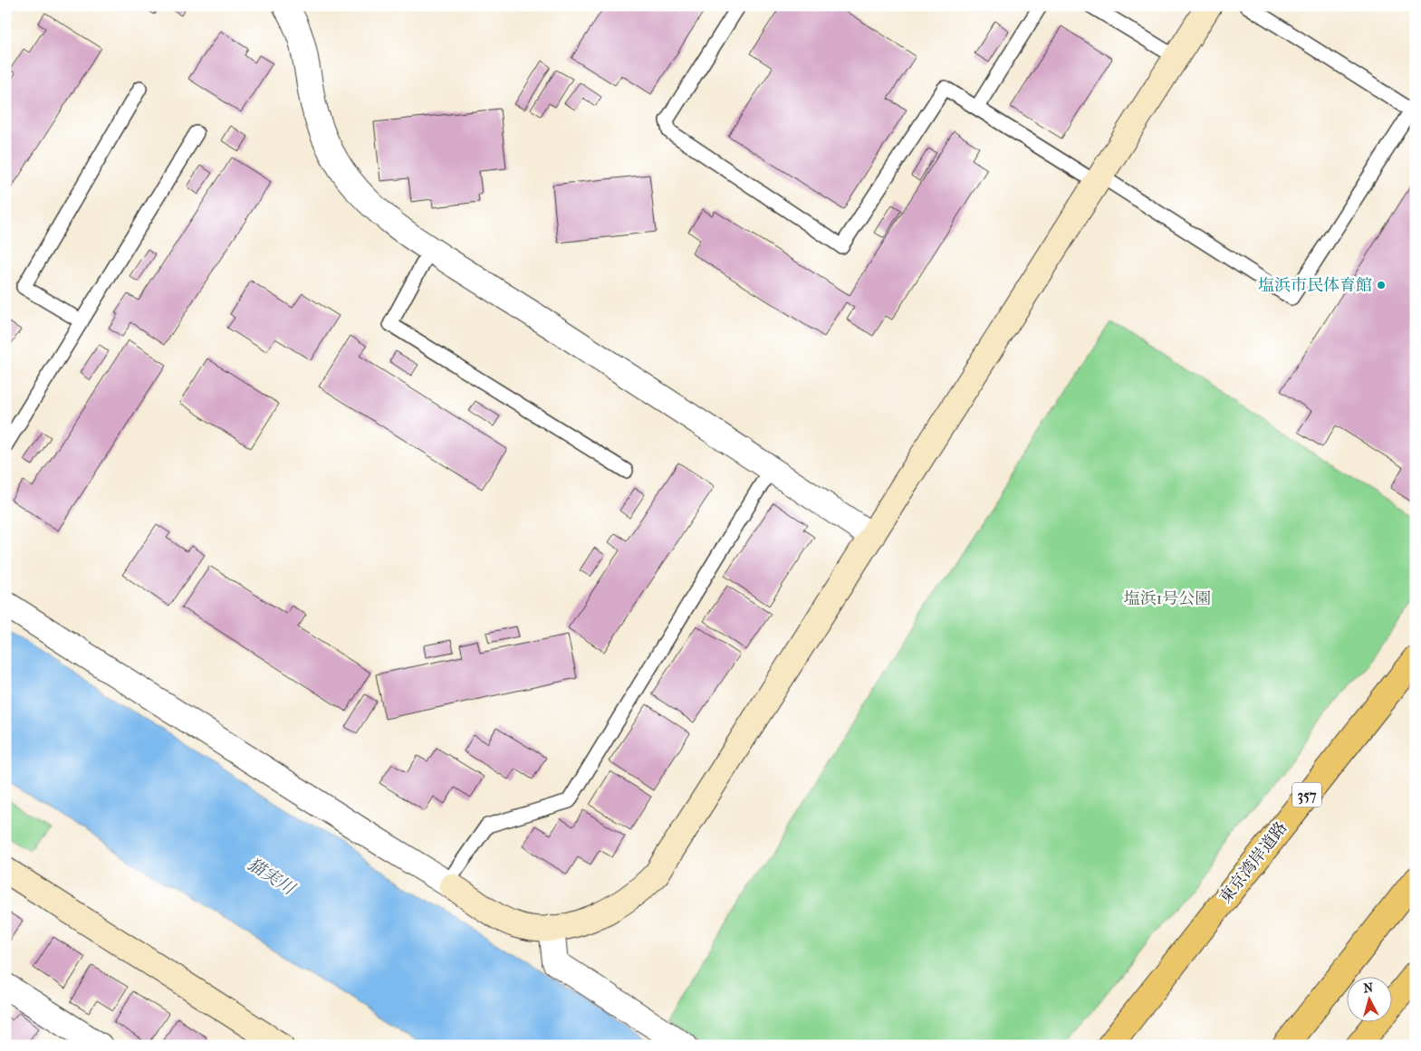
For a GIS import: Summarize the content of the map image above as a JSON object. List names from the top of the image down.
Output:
{
  "streets": {
    "highway": ["357", "東京湾岸道路"]
  },
  "water": ["猫実川"],
  "parks": ["塩浜1号公園"],
  "places": ["塩浜市民体育館"],
  "north": "top"
}
